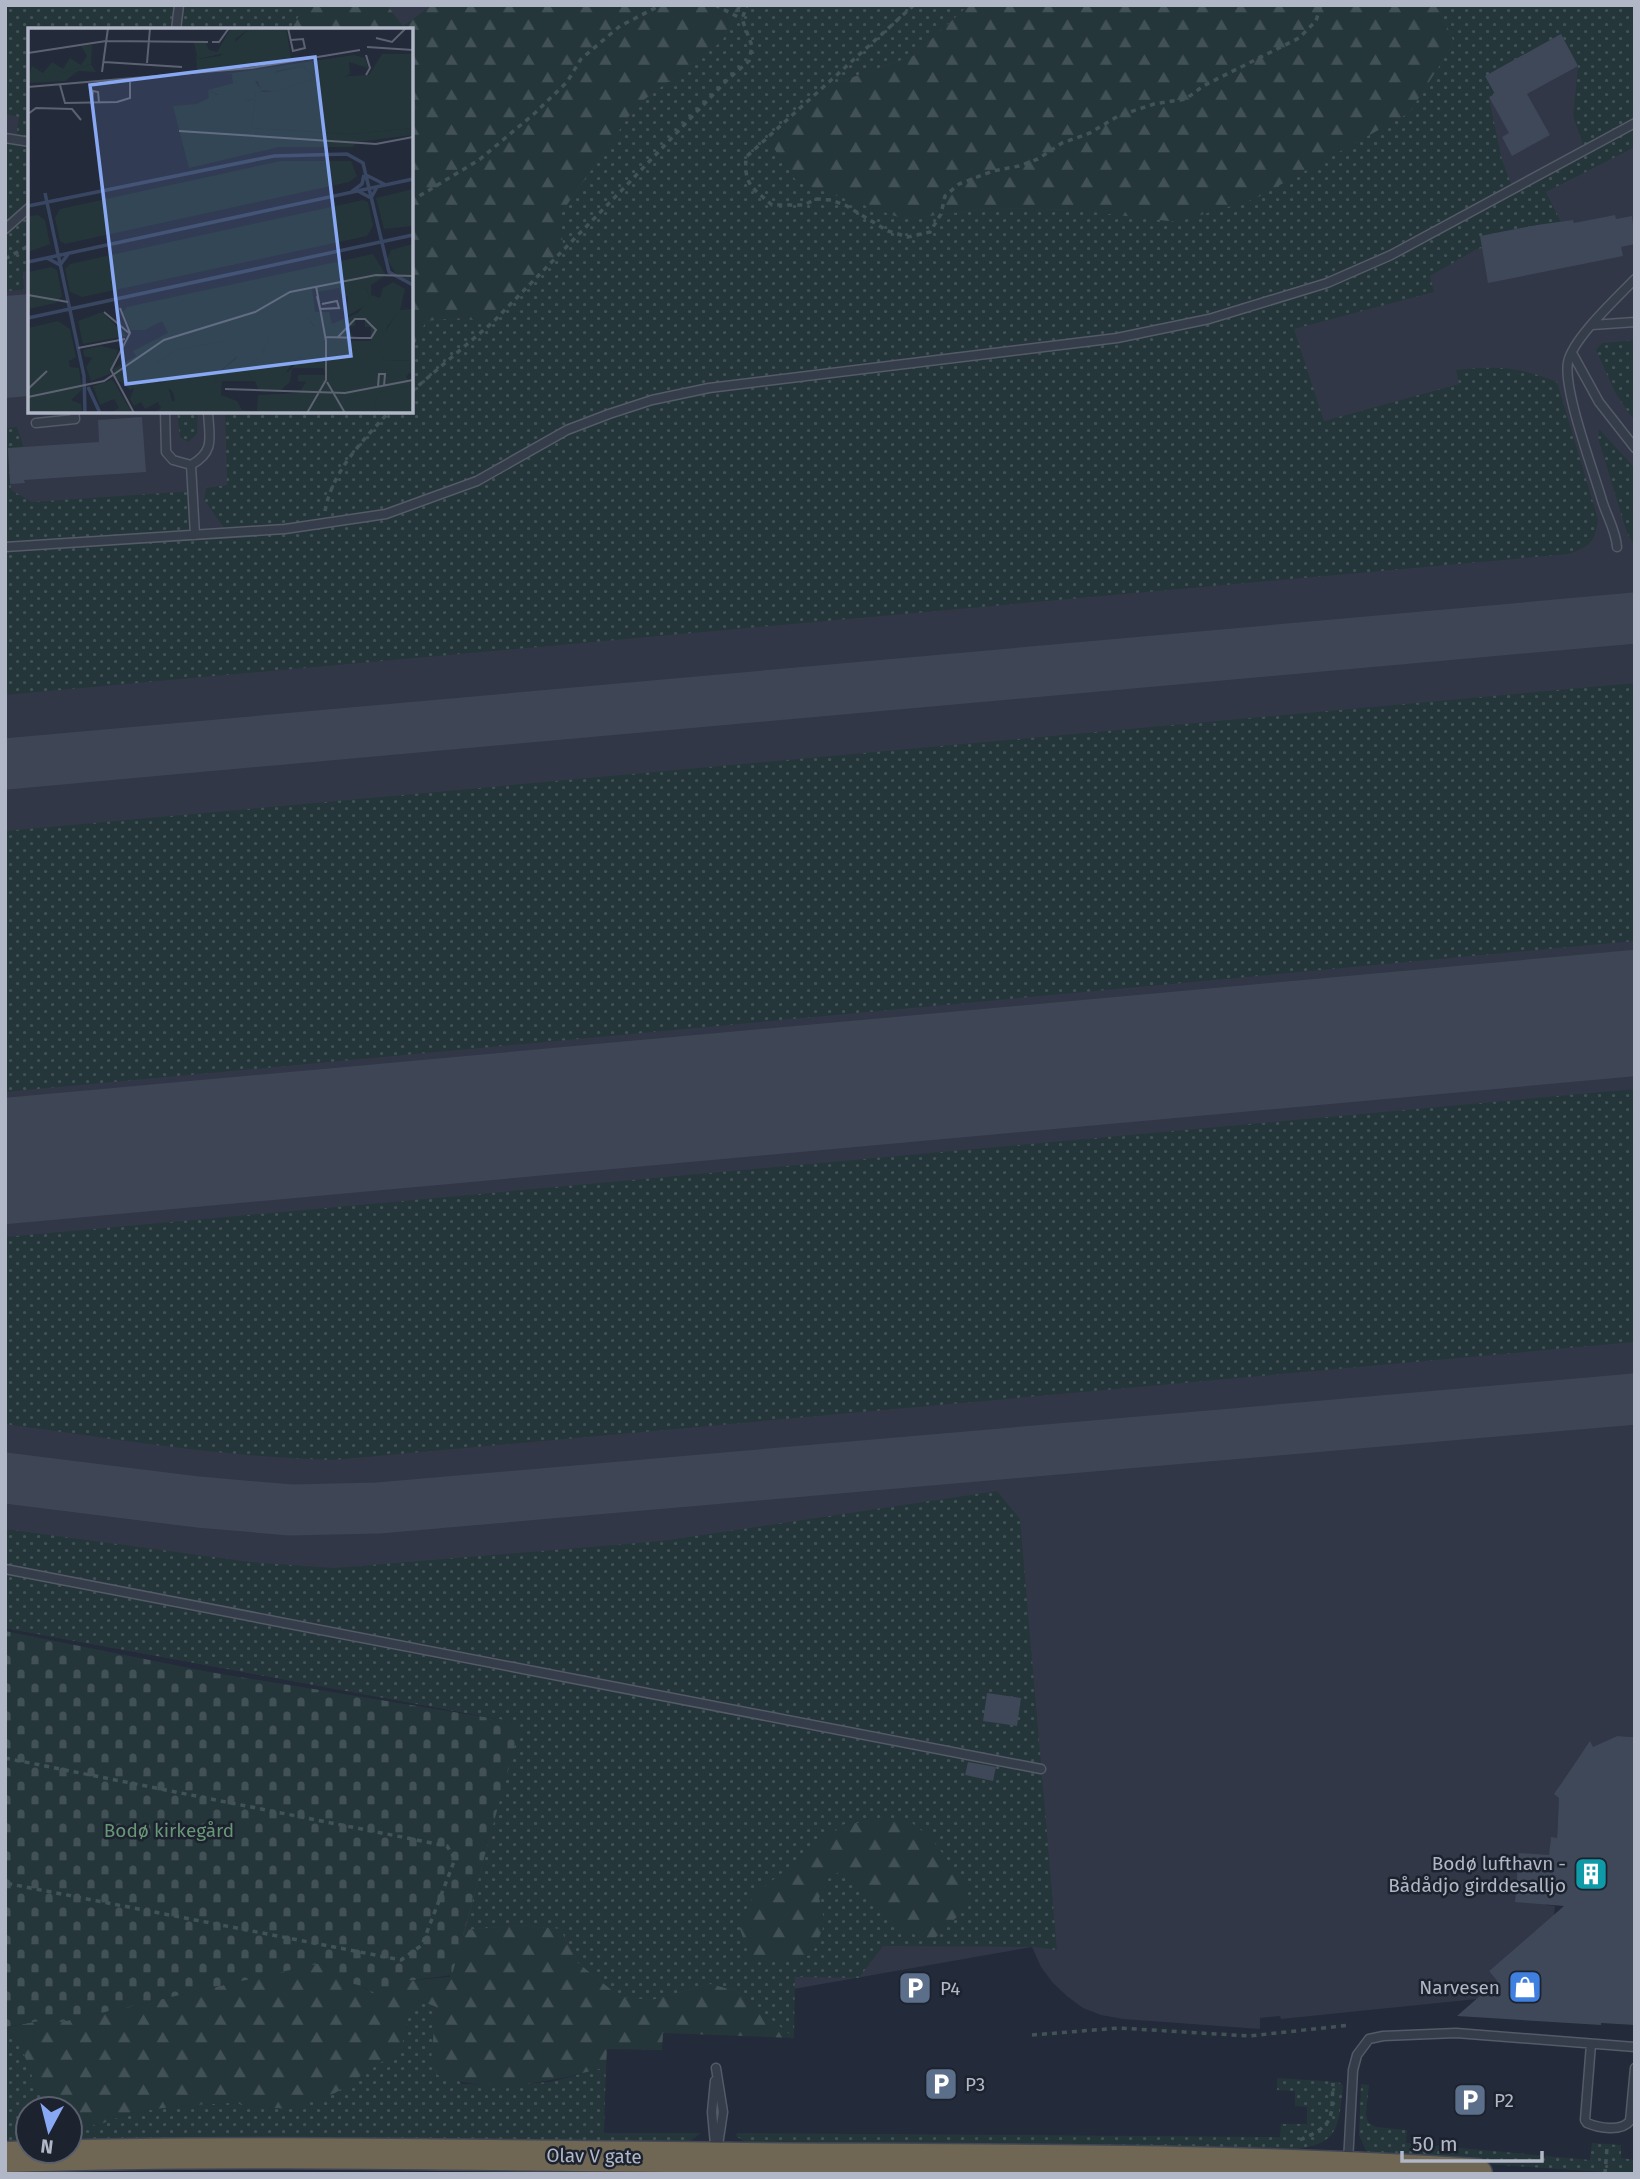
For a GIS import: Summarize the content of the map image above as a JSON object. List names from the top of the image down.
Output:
{
  "streets": {
    "highway": ["Olav V gate"]
  },
  "parks": ["Bodø kirkegård"],
  "places": {
    "building": ["Bodø lufthavn - Bådådjo girddesalljo"],
    "shop": ["Narvesen"],
    "parking": ["P4", "P3", "P2"]
  },
  "scale_bar": "50 m",
  "north": "bottom"
}
